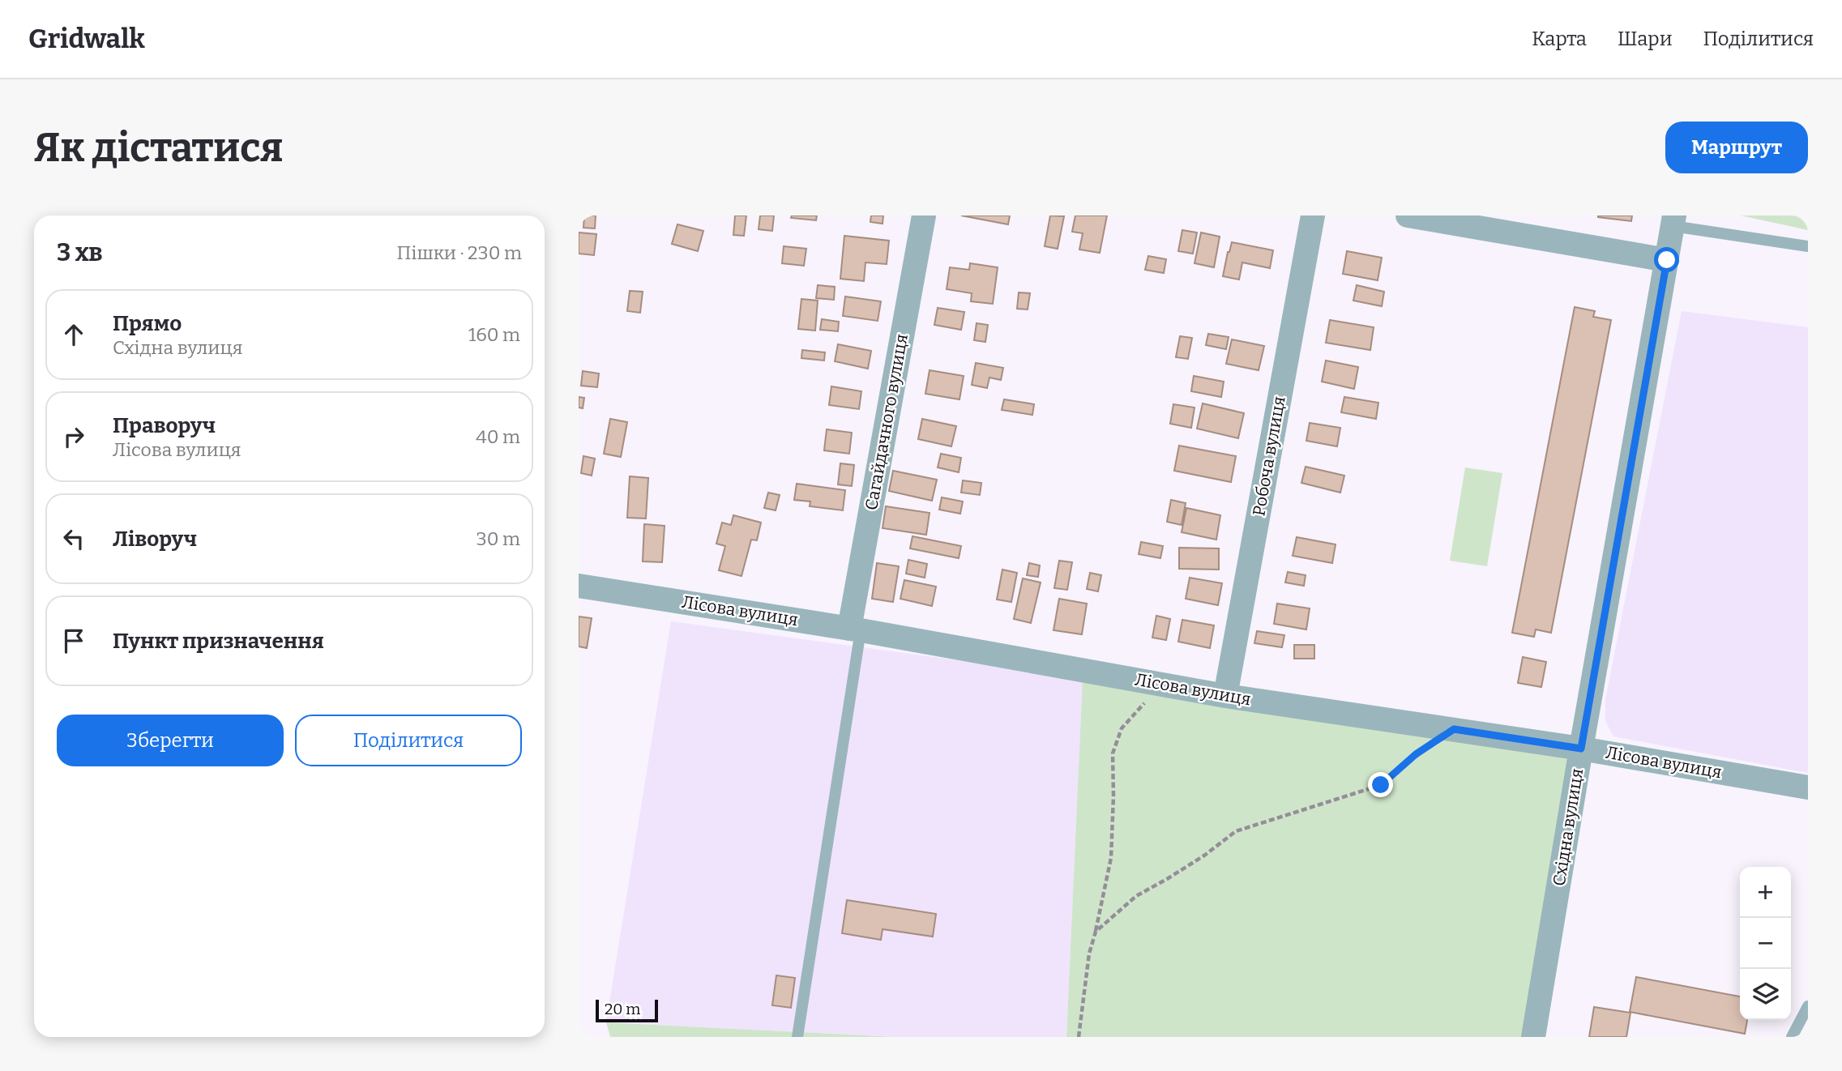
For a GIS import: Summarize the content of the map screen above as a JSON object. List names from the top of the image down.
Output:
{
  "streets": {
    "street": [
      "Сагайдачного вулиця",
      "Робоча вулиця",
      "Лісова вулиця",
      "Східна вулиця"
    ]
  },
  "crossings": [
    ["Сагайдачного вулиця", "Лісова вулиця"],
    ["Робоча вулиця", "Лісова вулиця"],
    ["Лісова вулиця", "Східна вулиця"]
  ],
  "scale_bar": "20 m",
  "page": {
    "header": "Gridwalk",
    "nav": ["Карта", "Шари", "Поділитися"],
    "buttons": [
      "Маршрут",
      ["Зберегти", "Поділитися"]
    ],
    "title": "Як дістатися",
    "heading": ["3 хв", "Пішки · 230 m"],
    "list": [
      ["Прямо", "Східна вулиця", "160 m"],
      ["Праворуч", "Лісова вулиця", "40 m"],
      ["Ліворуч", "30 m"],
      "Пункт призначення"
    ],
    "map_buttons": ["+", "−"],
    "scale": "20 m"
  }
}
